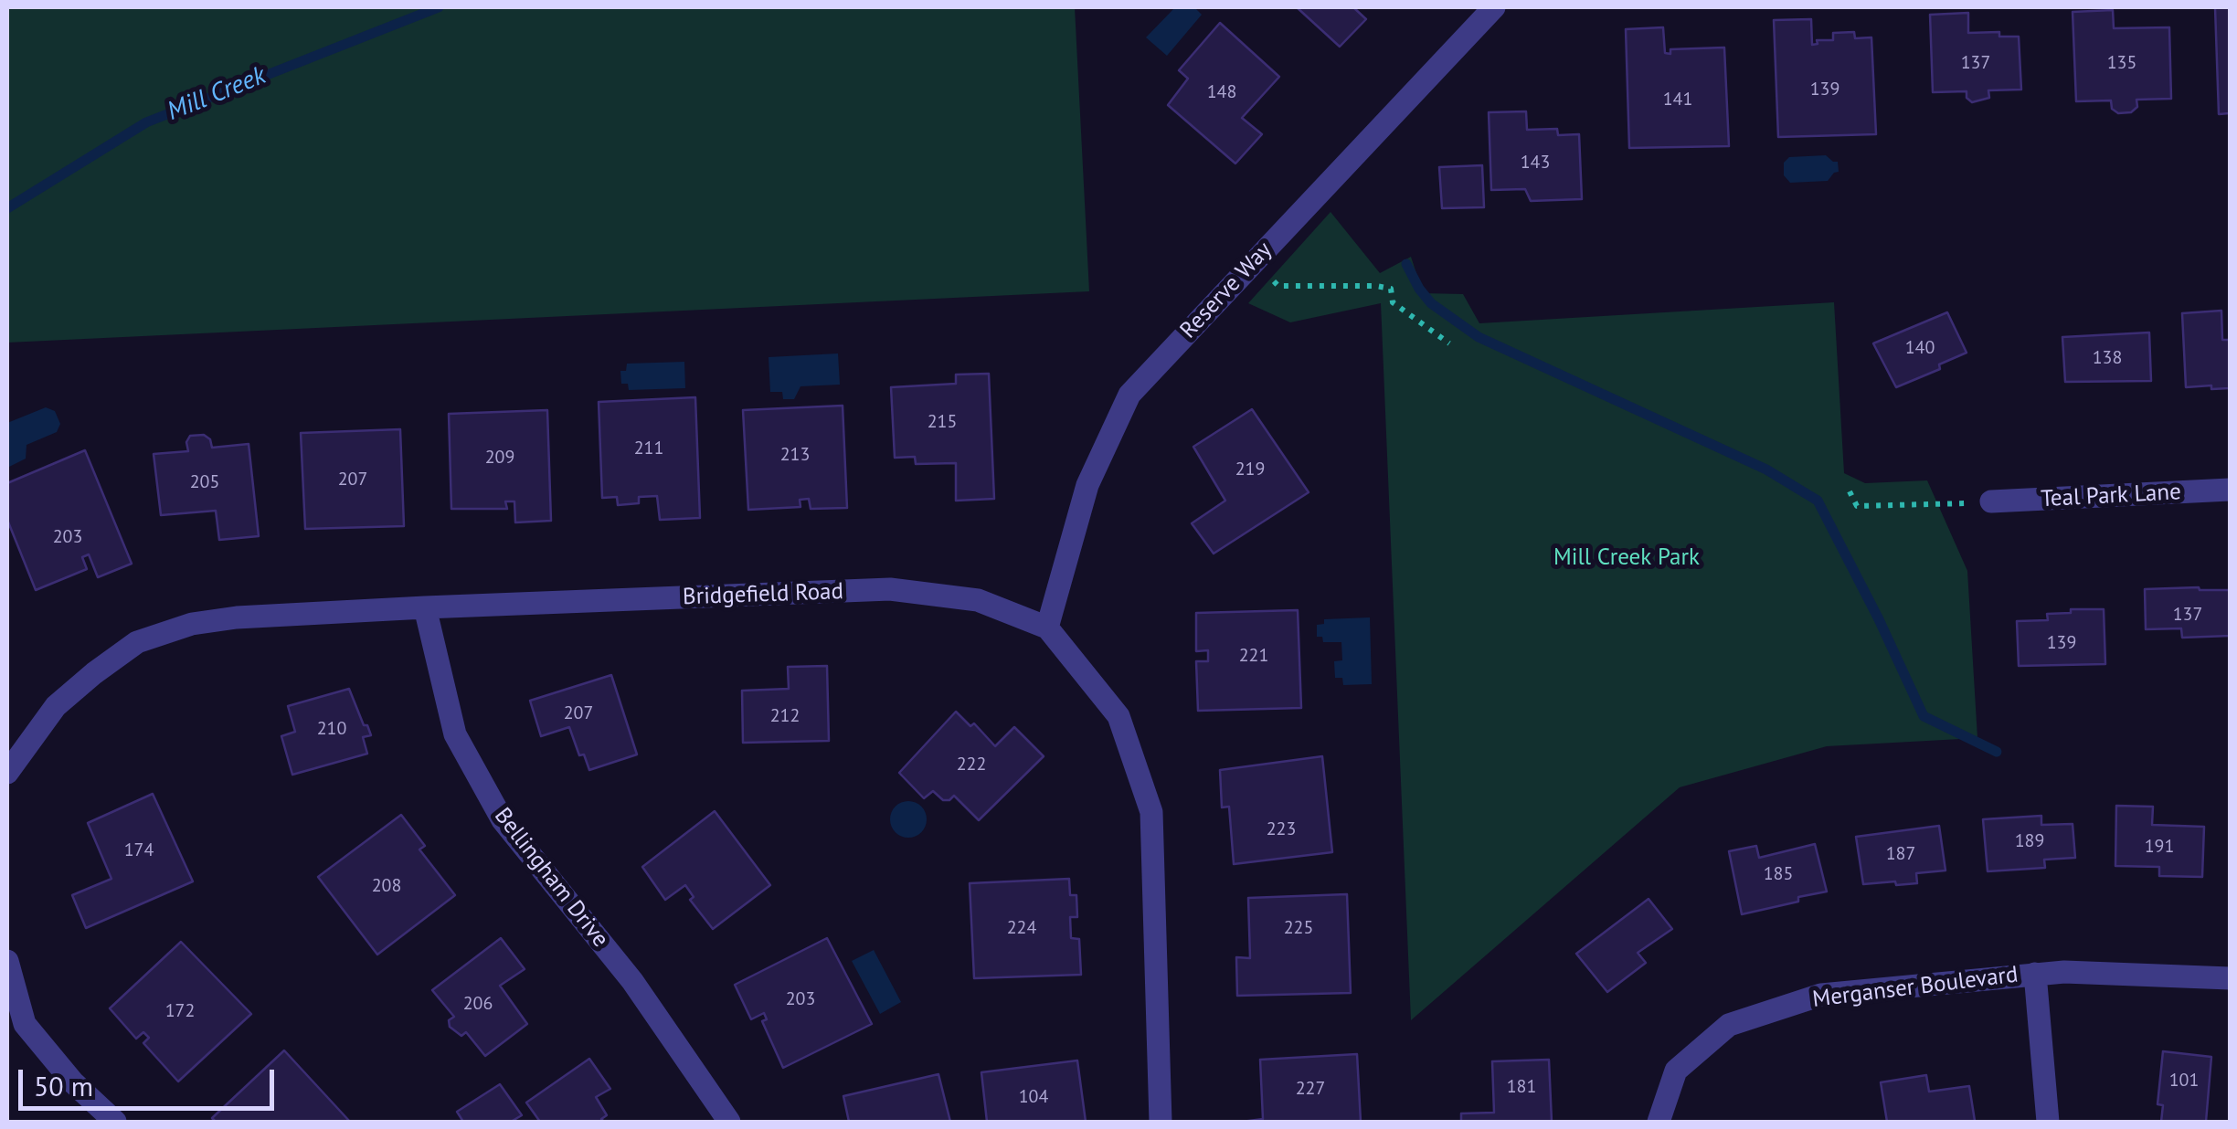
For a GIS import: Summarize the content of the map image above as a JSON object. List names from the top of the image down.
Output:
{
  "streets": {
    "street": [
      "Reserve Way",
      "Teal Park Lane",
      "Bridgefield Road",
      "Bellingham Drive",
      "Merganser Boulevard"
    ]
  },
  "crossings": [
    ["Reserve Way", "Bridgefield Road"],
    ["Bridgefield Road", "Bellingham Drive"]
  ],
  "water": ["Mill Creek"],
  "parks": ["Mill Creek Park"],
  "house_numbers": [
    "137",
    "135",
    "139",
    "148",
    "141",
    "143",
    "140",
    "138",
    "215",
    "211",
    "213",
    "209",
    "219",
    "207",
    "205",
    "203",
    "137",
    "139",
    "221",
    "207",
    "212",
    "210",
    "222",
    "223",
    "189",
    "191",
    "174",
    "187",
    "185",
    "208",
    "224",
    "225",
    "203",
    "206",
    "172",
    "101",
    "181",
    "227",
    "104"
  ],
  "scale_bar": "50 m"
}
